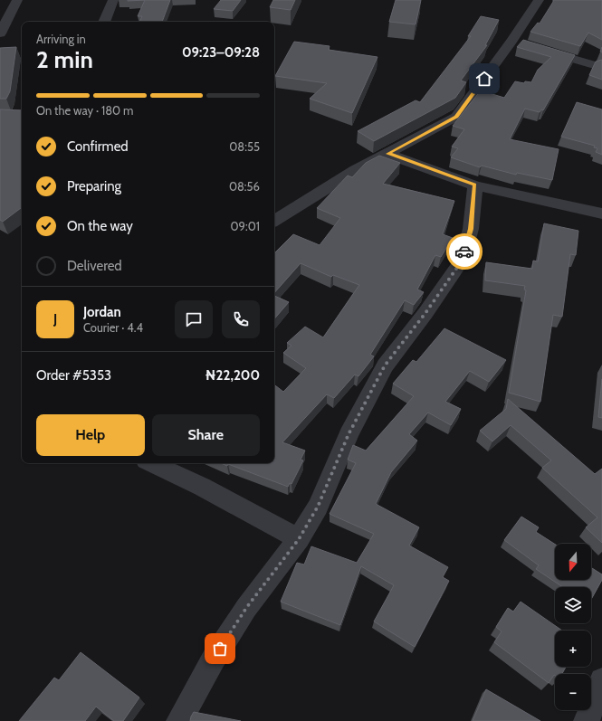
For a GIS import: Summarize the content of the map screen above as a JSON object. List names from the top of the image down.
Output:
{
  "north": "bottom",
  "page": {
    "heading": ["2 min", "Arriving in", "09:23–09:28"],
    "panel": [
      "Jordan",
      "Courier · 4.4",
      "Order #5353",
      "₦22,200"
    ],
    "bar": "On the way · 180 m",
    "list": [
      ["Confirmed", "08:55"],
      ["Preparing", "08:56"],
      ["On the way", "09:01"],
      "Delivered"
    ],
    "round": "J",
    "buttons": ["Help", "Share"],
    "map_buttons": ["+", "−"]
  }
}
